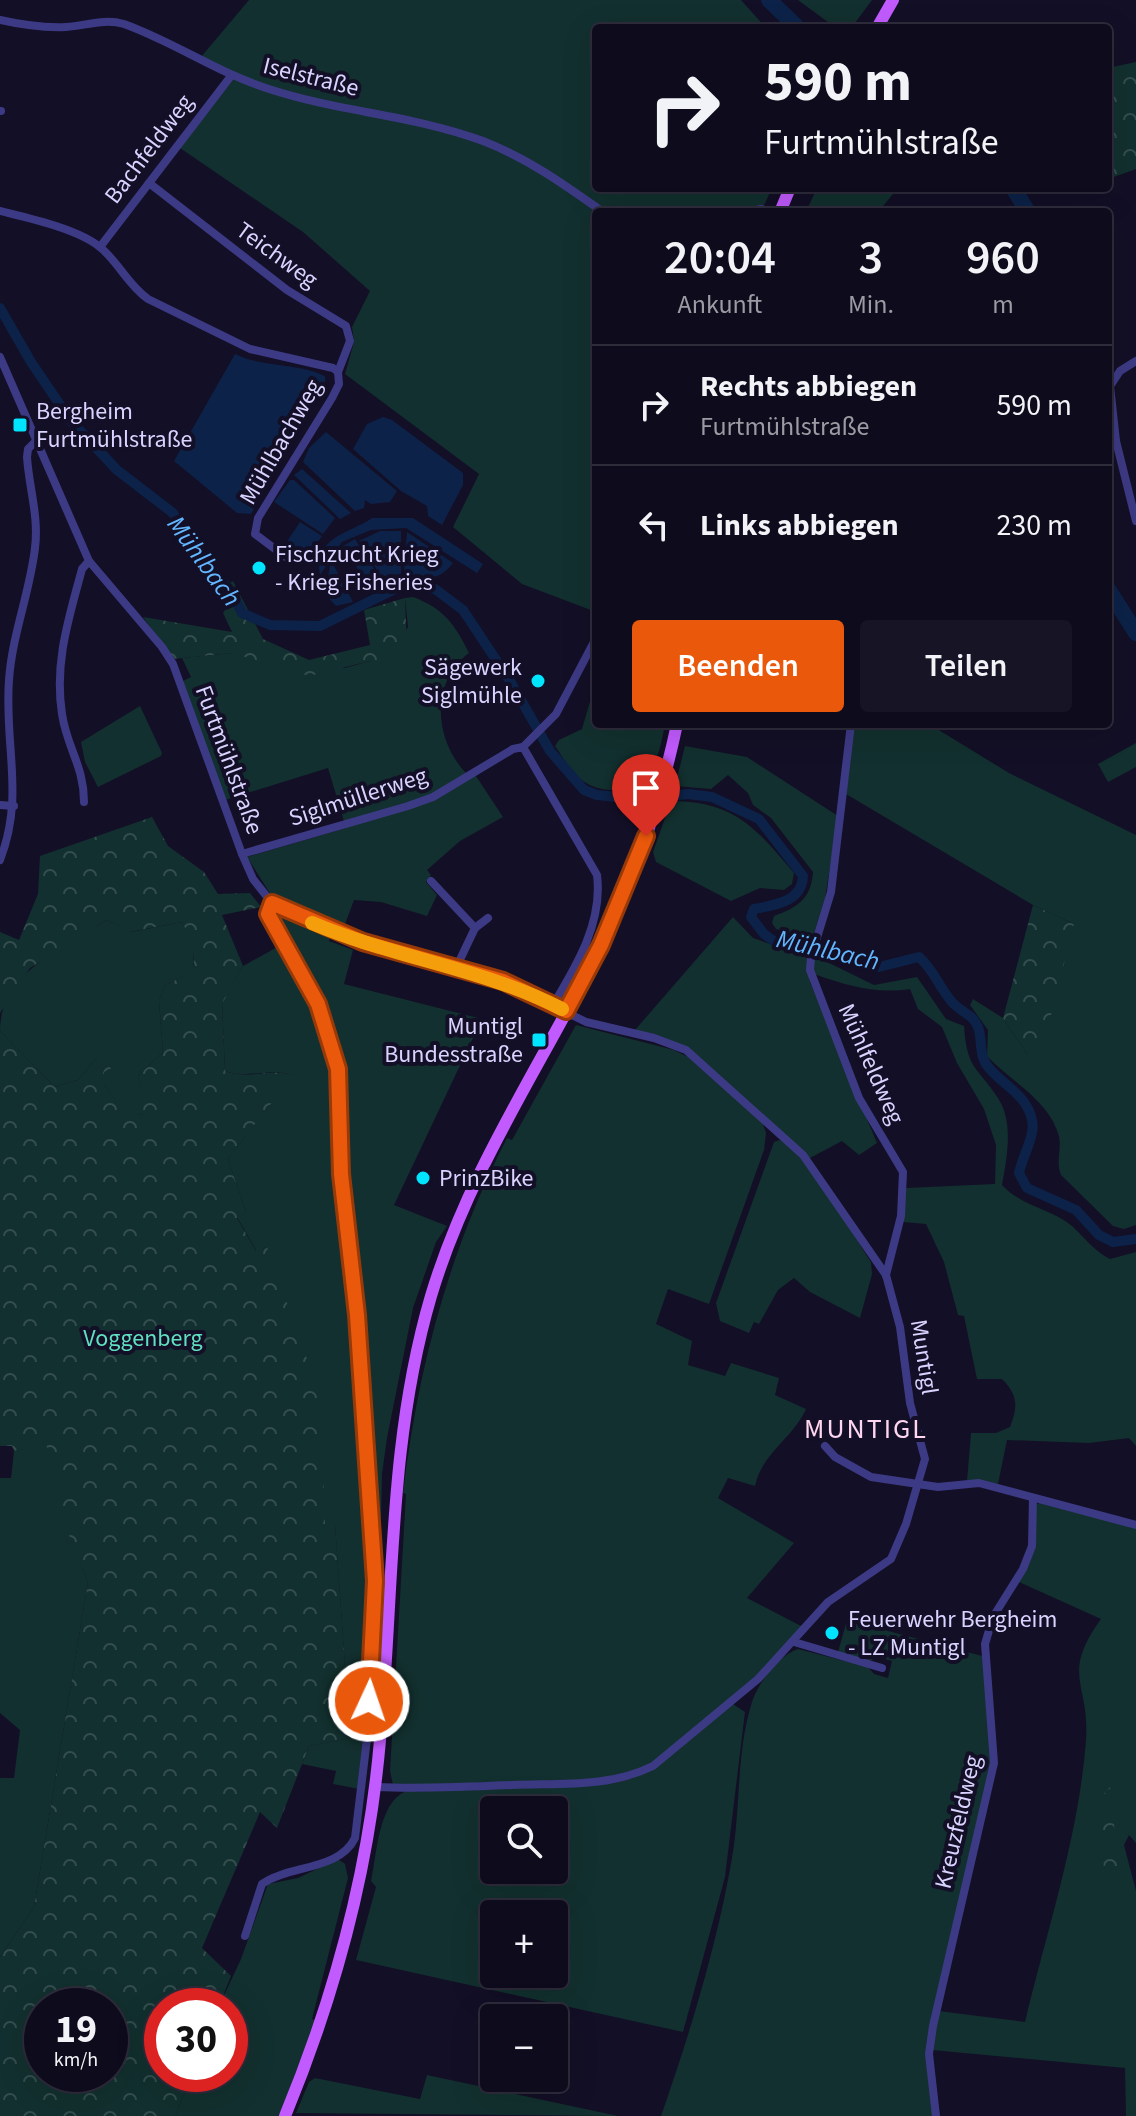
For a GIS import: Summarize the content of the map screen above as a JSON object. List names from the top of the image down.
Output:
{
  "streets": {
    "street": [
      "Iselstraße",
      "Bachfeldweg",
      "Teichweg",
      "Mühlbachweg",
      "Furtmühlstraße",
      "Siglmüllerweg",
      "Mühlfeldweg",
      "Muntigl",
      "Kreuzfeldweg"
    ]
  },
  "crossings": [
    ["Iselstraße", "Bachfeldweg"],
    ["Bachfeldweg", "Teichweg"],
    ["Bachfeldweg", "Mühlbachweg"],
    ["Teichweg", "Mühlbachweg"],
    ["Furtmühlstraße", "Siglmüllerweg"],
    ["Mühlfeldweg", "Muntigl"]
  ],
  "districts": ["MUNTIGL"],
  "water": ["Mühlbach"],
  "parks": ["Voggenberg"],
  "places": {
    "transit": ["Bergheim Furtmühlstraße", "Muntigl Bundesstraße"],
    "other": [
      "Fischzucht Krieg - Krieg Fisheries",
      "Sägewerk Siglmühle",
      "PrinzBike",
      "Feuerwehr Bergheim - LZ Muntigl"
    ]
  },
  "page": {
    "turn": ["590 m", "Furtmühlstraße"],
    "eta": [
      "20:04",
      "Ankunft",
      "3",
      "Min.",
      "960",
      "m"
    ],
    "list": [
      {
        "name": "Rechts abbiegen",
        "note": "Furtmühlstraße",
        "value": "590 m"
      },
      {
        "name": "Links abbiegen",
        "value": "230 m"
      }
    ],
    "buttons": ["Beenden", "Teilen"],
    "map_buttons": ["+", "−"],
    "speed": "19 km/h",
    "limit": "30"
  }
}
